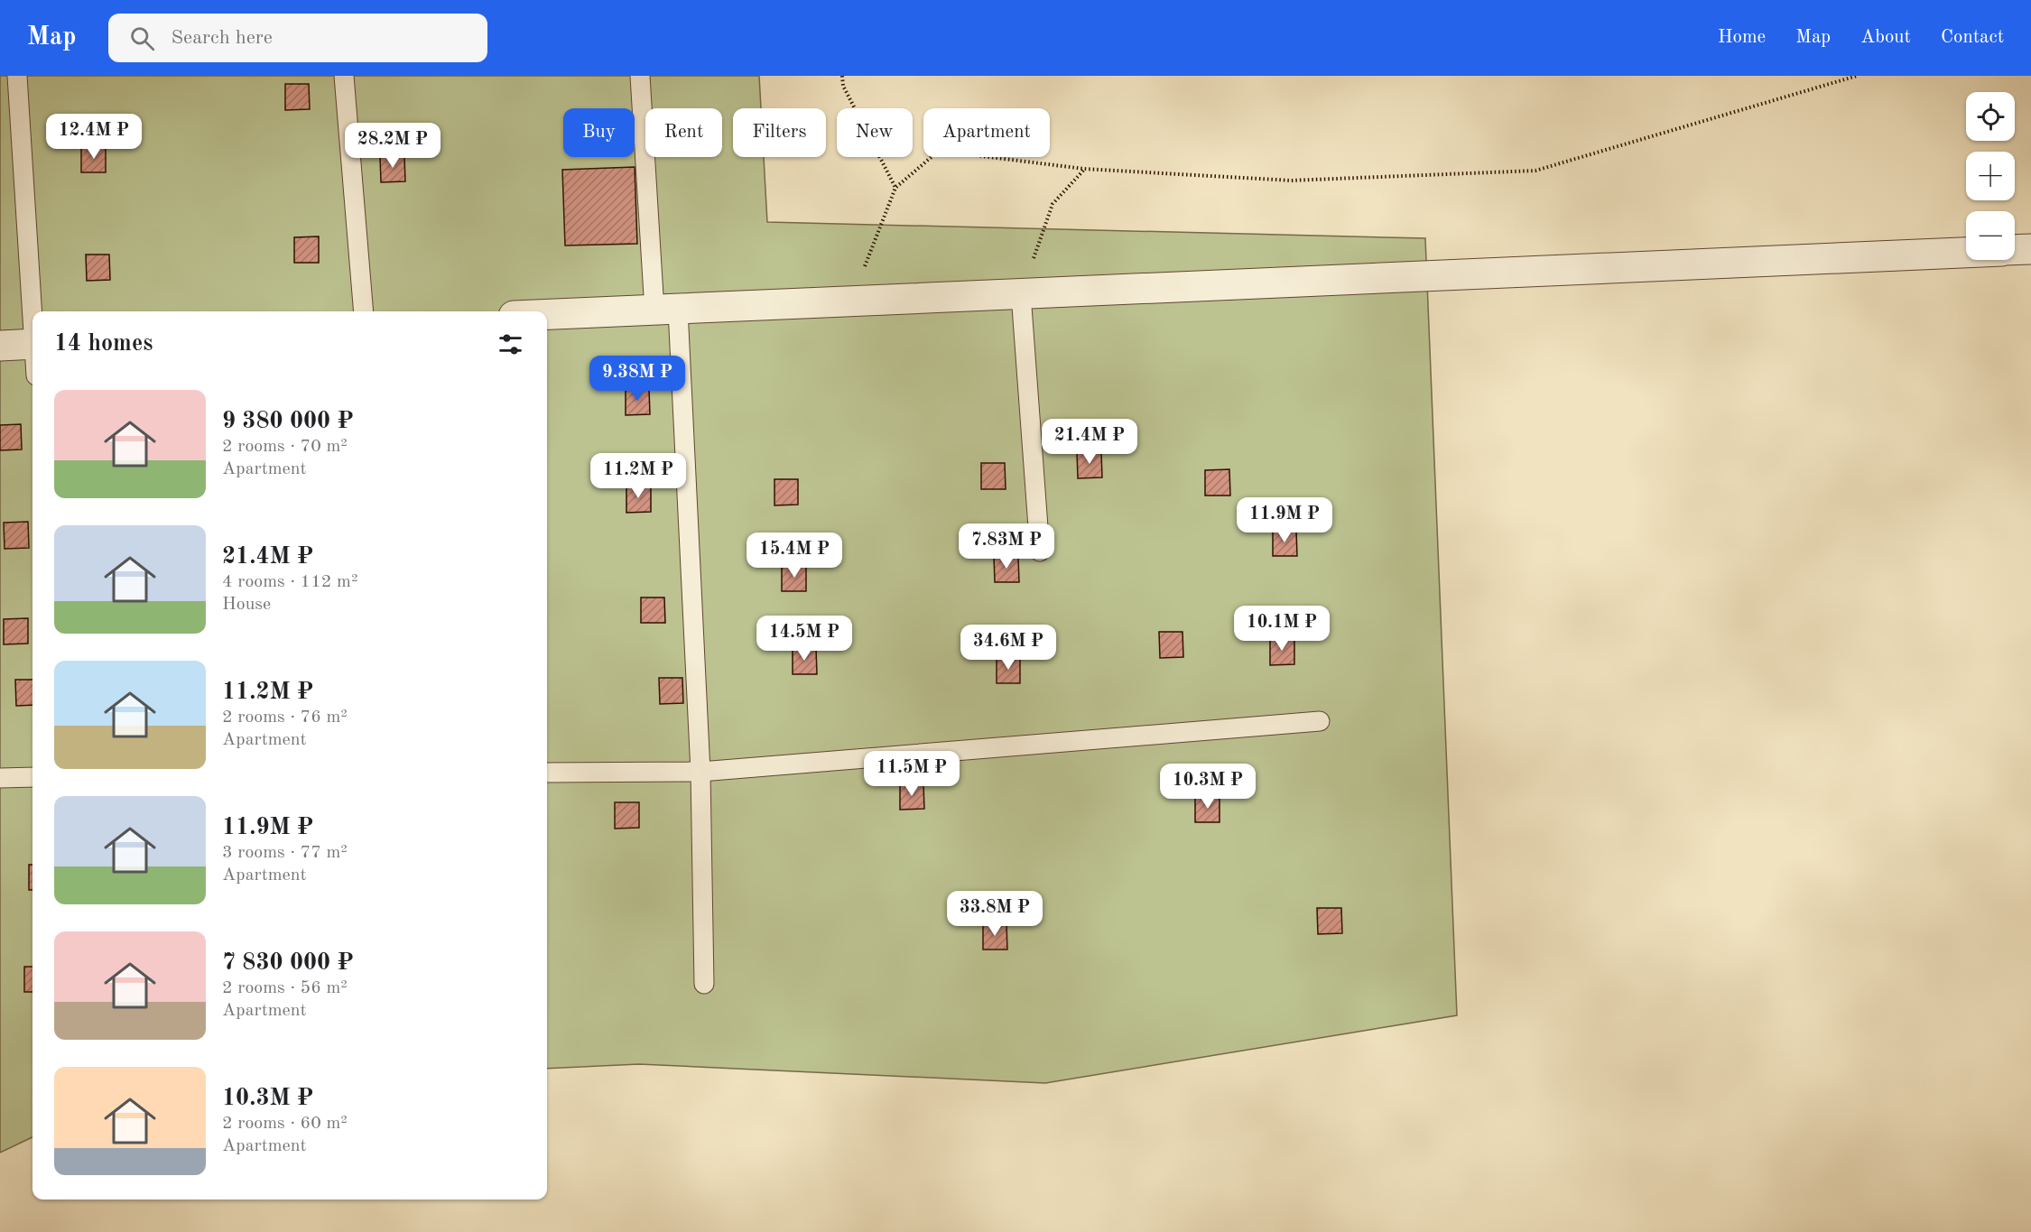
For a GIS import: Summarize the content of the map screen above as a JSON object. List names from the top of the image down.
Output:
{
  "page": {
    "header": "Map",
    "search": "Search here",
    "nav": [
      "Home",
      "Map",
      "About",
      "Contact"
    ],
    "map_buttons": ["+", "−"],
    "chip": [
      "Buy",
      "Rent",
      "Filters",
      "New",
      "Apartment"
    ],
    "price": [
      "12.4M ₽",
      "28.2M ₽",
      "9.38M ₽",
      "21.4M ₽",
      "11.2M ₽",
      "11.9M ₽",
      "7.83M ₽",
      "15.4M ₽",
      "10.1M ₽",
      "14.5M ₽",
      "34.6M ₽",
      "11.5M ₽",
      "10.3M ₽",
      "33.8M ₽"
    ],
    "heading": "14 homes",
    "list": [
      {
        "name": "9 380 000 ₽",
        "note": "2 rooms · 70 m² · Apartment"
      },
      {
        "name": "21.4M ₽",
        "note": "4 rooms · 112 m² · House"
      },
      {
        "name": "11.2M ₽",
        "note": "2 rooms · 76 m² · Apartment"
      },
      {
        "name": "11.9M ₽",
        "note": "3 rooms · 77 m² · Apartment"
      },
      {
        "name": "7 830 000 ₽",
        "note": "2 rooms · 56 m² · Apartment"
      },
      {
        "name": "10.3M ₽",
        "note": "2 rooms · 60 m² · Apartment"
      }
    ]
  }
}
